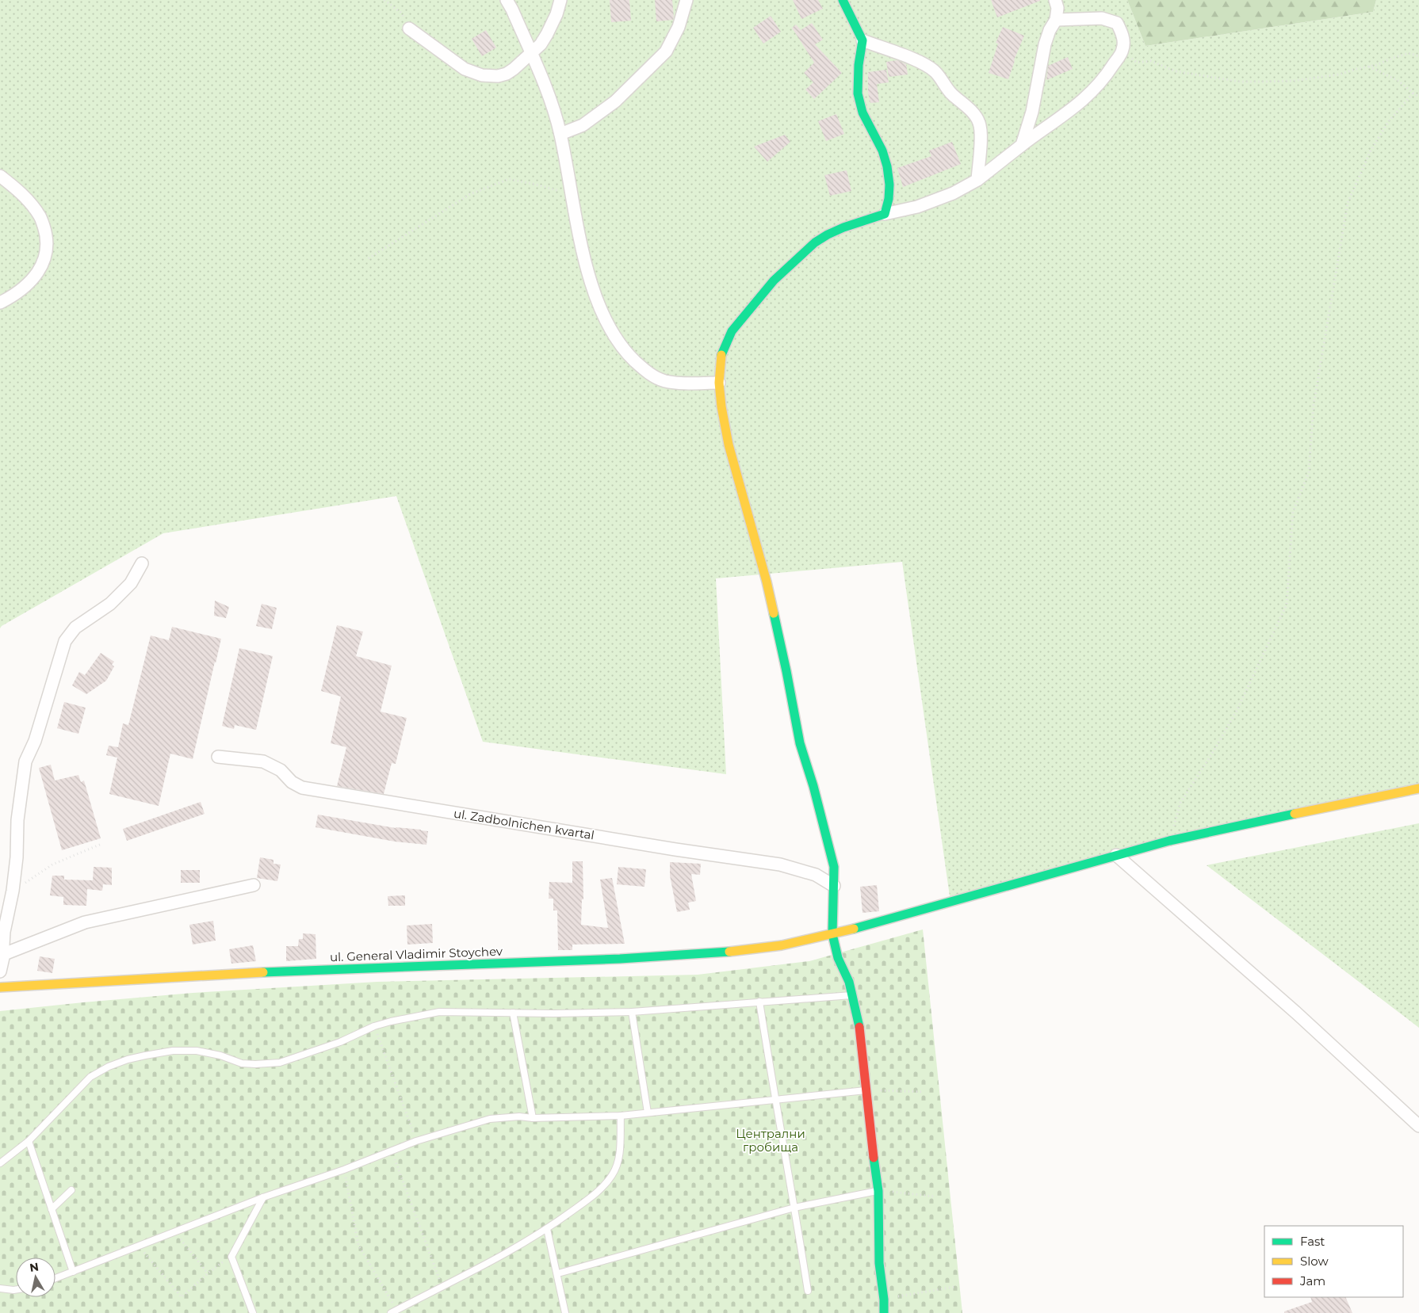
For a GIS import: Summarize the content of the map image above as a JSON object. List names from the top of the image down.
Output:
{
  "streets": {
    "street": ["ul. Zadbolnichen kvartal", "ul. General Vladimir Stoychev"]
  },
  "parks": ["Централни гробища"],
  "legend": ["Fast", "Slow", "Jam"],
  "north": "top"
}
